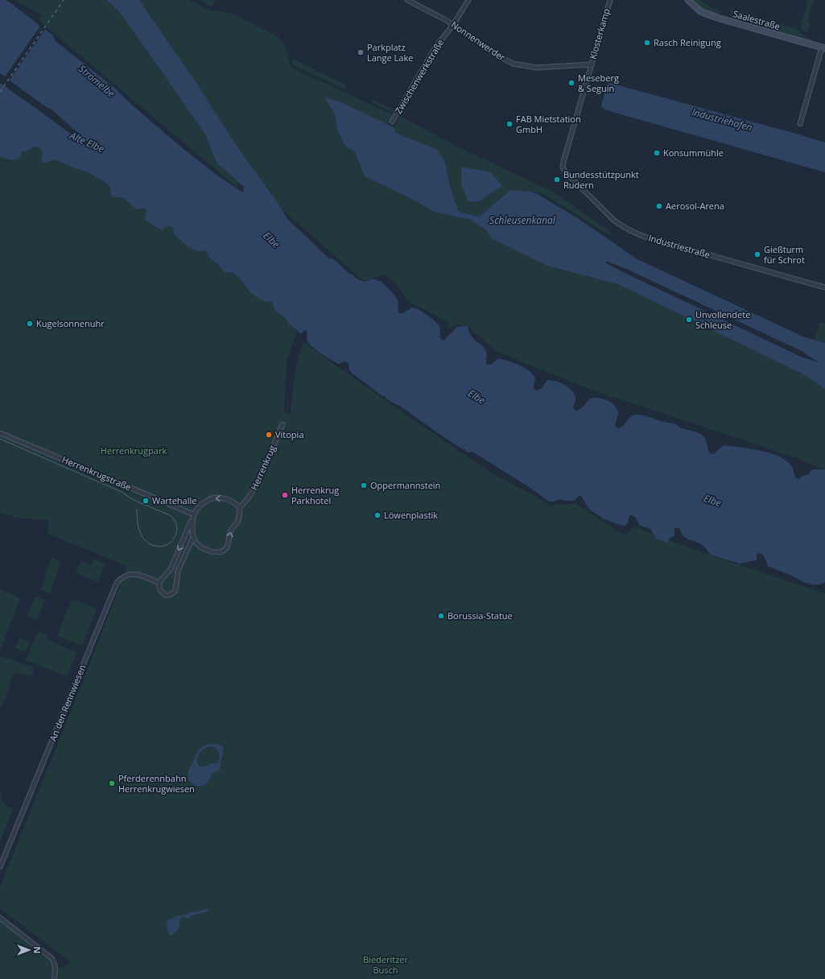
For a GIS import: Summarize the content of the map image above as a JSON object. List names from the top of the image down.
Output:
{
  "streets": {
    "main road": ["Saalestraße"],
    "street": [
      "Klosterkamp",
      "Nonnenwerder",
      "Zwischenwerkstraße",
      "Industriestraße",
      "Herrenkrug",
      "Herrenkrugstraße",
      "An den Rennwiesen"
    ]
  },
  "crossings": [
    ["Klosterkamp", "Nonnenwerder"],
    ["Klosterkamp", "Industriestraße"],
    ["Nonnenwerder", "Zwischenwerkstraße"],
    ["Herrenkrug", "Herrenkrugstraße"]
  ],
  "water": [
    "Stromelbe",
    "Industriehafen",
    "Alte Elbe",
    "Schleusenkanal",
    "Elbe"
  ],
  "parks": ["Herrenkrugpark", "Biederitzer Busch"],
  "places": [
    "Rasch Reinigung",
    "Parkplatz Lange Lake",
    "Meseberg & Seguin",
    "FAB Mietstation GmbH",
    "Konsummühle",
    "Bundesstützpunkt Rudern",
    "Aerosol-Arena",
    "Gießturm für Schrot",
    "Unvollendete Schleuse",
    "Kugelsonnenuhr",
    "Vitopia",
    "Oppermannstein",
    "Herrenkrug Parkhotel",
    "Wartehalle",
    "Löwenplastik",
    "Borussia-Statue",
    "Pferderennbahn Herrenkrugwiesen"
  ],
  "north": "right"
}
